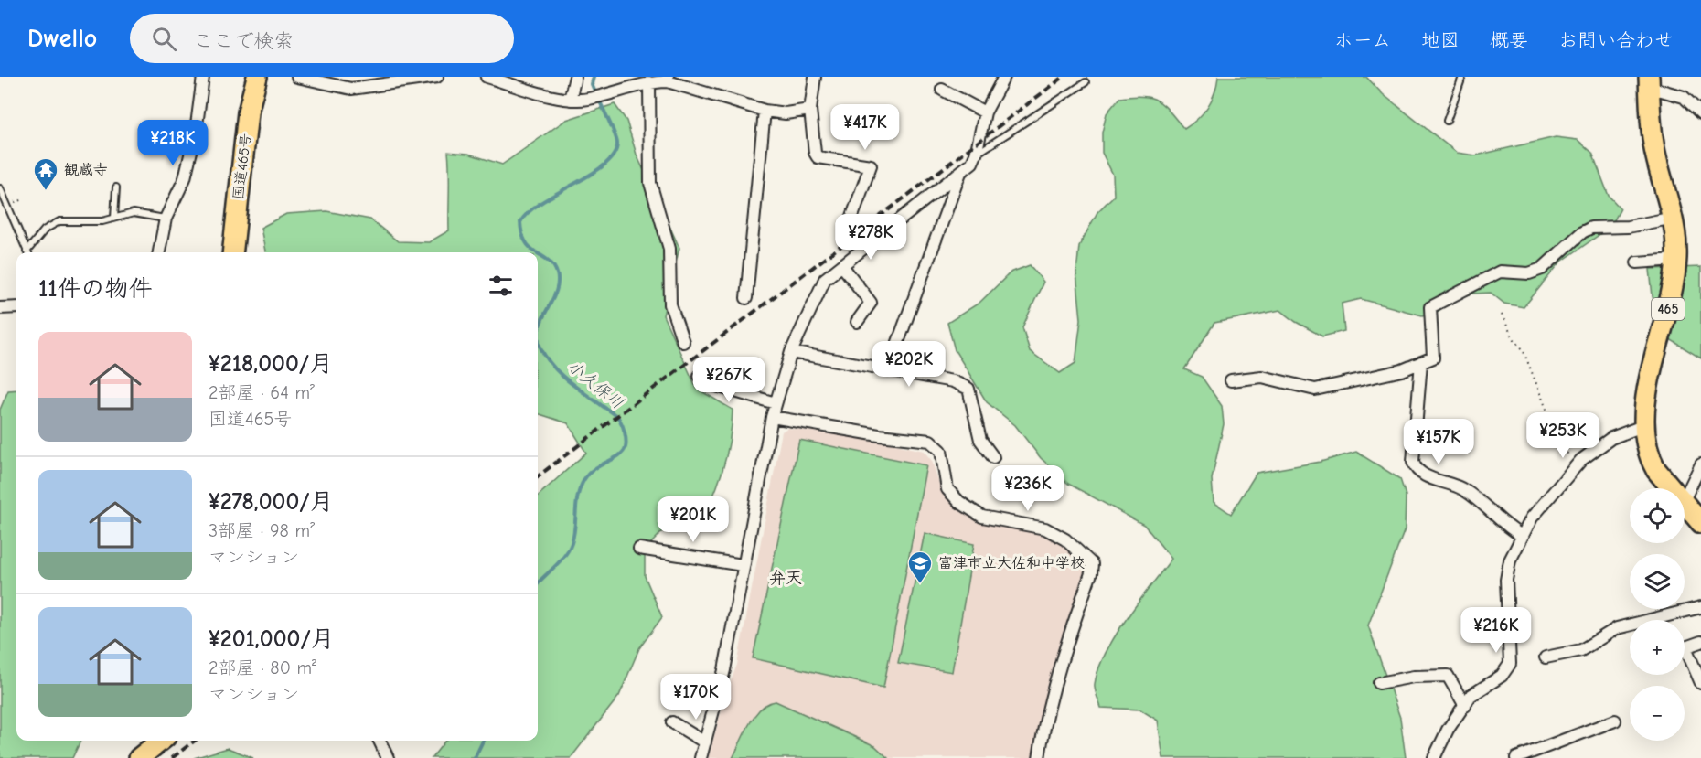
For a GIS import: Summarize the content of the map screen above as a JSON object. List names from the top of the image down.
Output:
{
  "streets": {
    "highway": ["国道465号", "465"]
  },
  "districts": ["弁天"],
  "water": ["小久保川"],
  "places": {
    "temple": ["観蔵寺"],
    "school or university": ["富津市立大佐和中学校"]
  },
  "page": {
    "header": "Dwello",
    "search": "ここで検索",
    "nav": [
      "ホーム",
      "地図",
      "概要",
      "お問い合わせ"
    ],
    "price": [
      "¥417K",
      "¥218K",
      "¥278K",
      "¥202K",
      "¥267K",
      "¥253K",
      "¥157K",
      "¥236K",
      "¥201K",
      "¥216K",
      "¥170K"
    ],
    "heading": "11件の物件",
    "list": [
      {
        "name": "¥218,000/月",
        "note": "2部屋 · 64 m² · 国道465号"
      },
      {
        "name": "¥278,000/月",
        "note": "3部屋 · 98 m² · マンション"
      },
      {
        "name": "¥201,000/月",
        "note": "2部屋 · 80 m² · マンション"
      }
    ],
    "map_buttons": ["+", "−"]
  }
}
